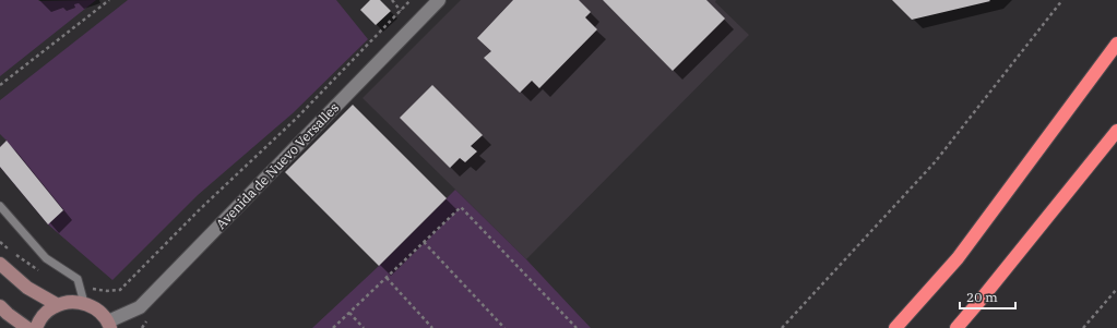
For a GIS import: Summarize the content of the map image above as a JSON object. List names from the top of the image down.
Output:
{
  "streets": {
    "street": ["Avenida de Nuevo Versalles"]
  },
  "scale_bar": "20 m"
}
